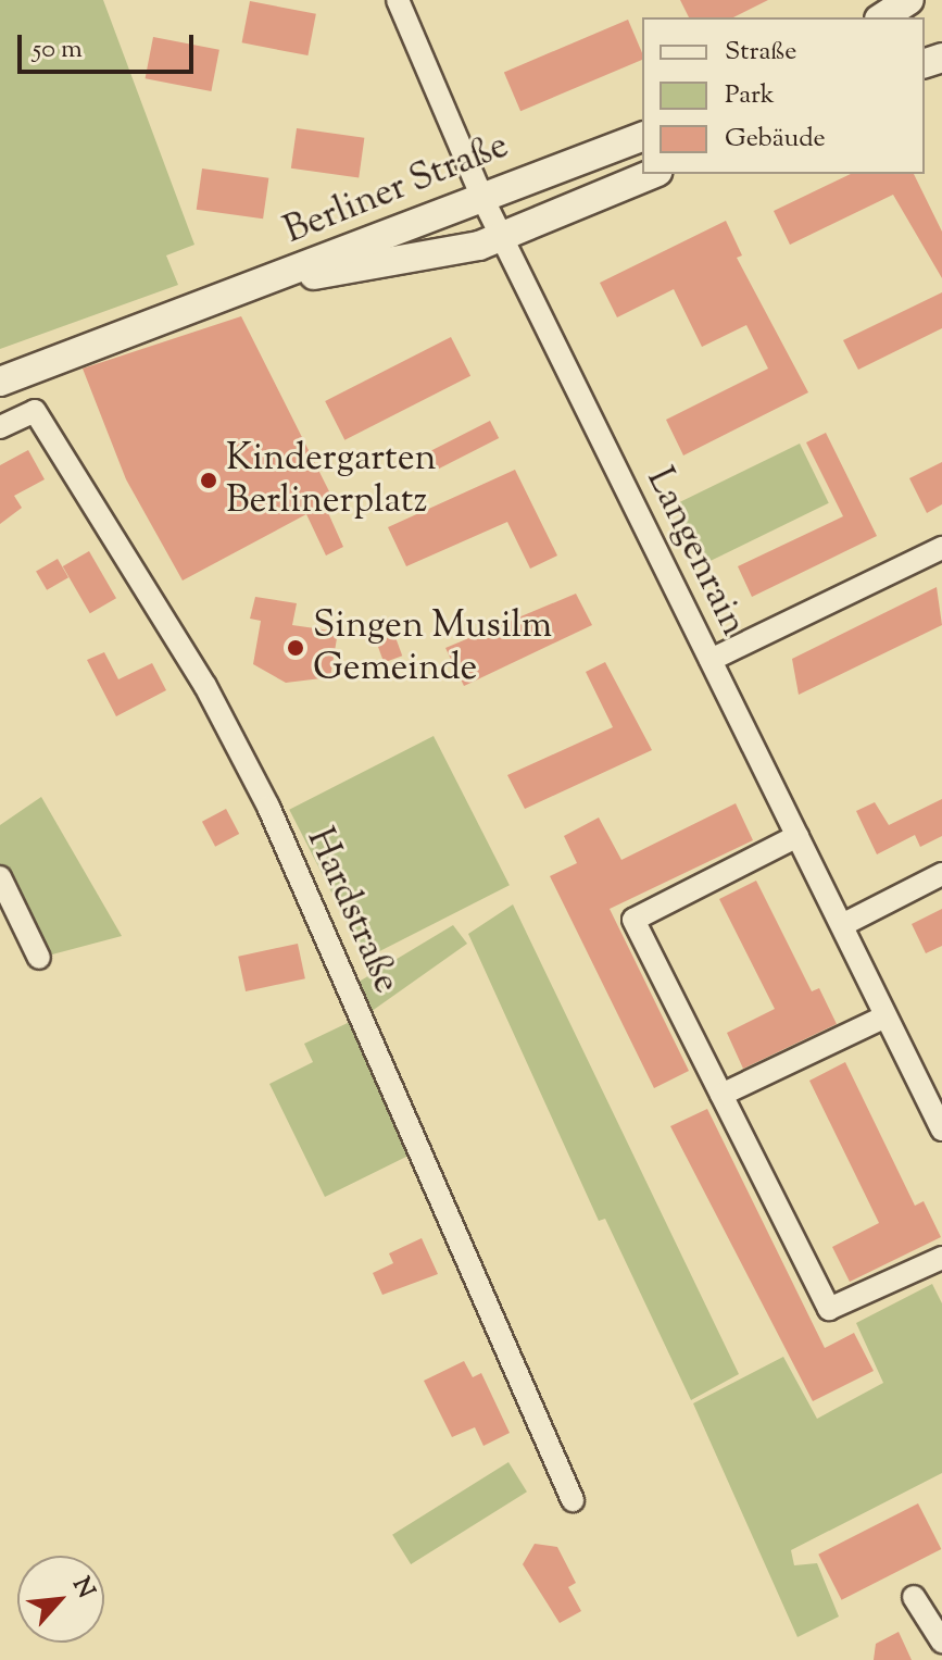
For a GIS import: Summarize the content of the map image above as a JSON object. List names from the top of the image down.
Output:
{
  "streets": {
    "street": ["Berliner Straße", "Langenrain", "Hardstraße"]
  },
  "crossings": [
    ["Berliner Straße", "Langenrain"]
  ],
  "places": ["Kindergarten Berlinerplatz", "Singen Musilm Gemeinde"],
  "legend": ["Straße", "Park", "Gebäude"],
  "scale_bar": "50 m",
  "north": "top right"
}
